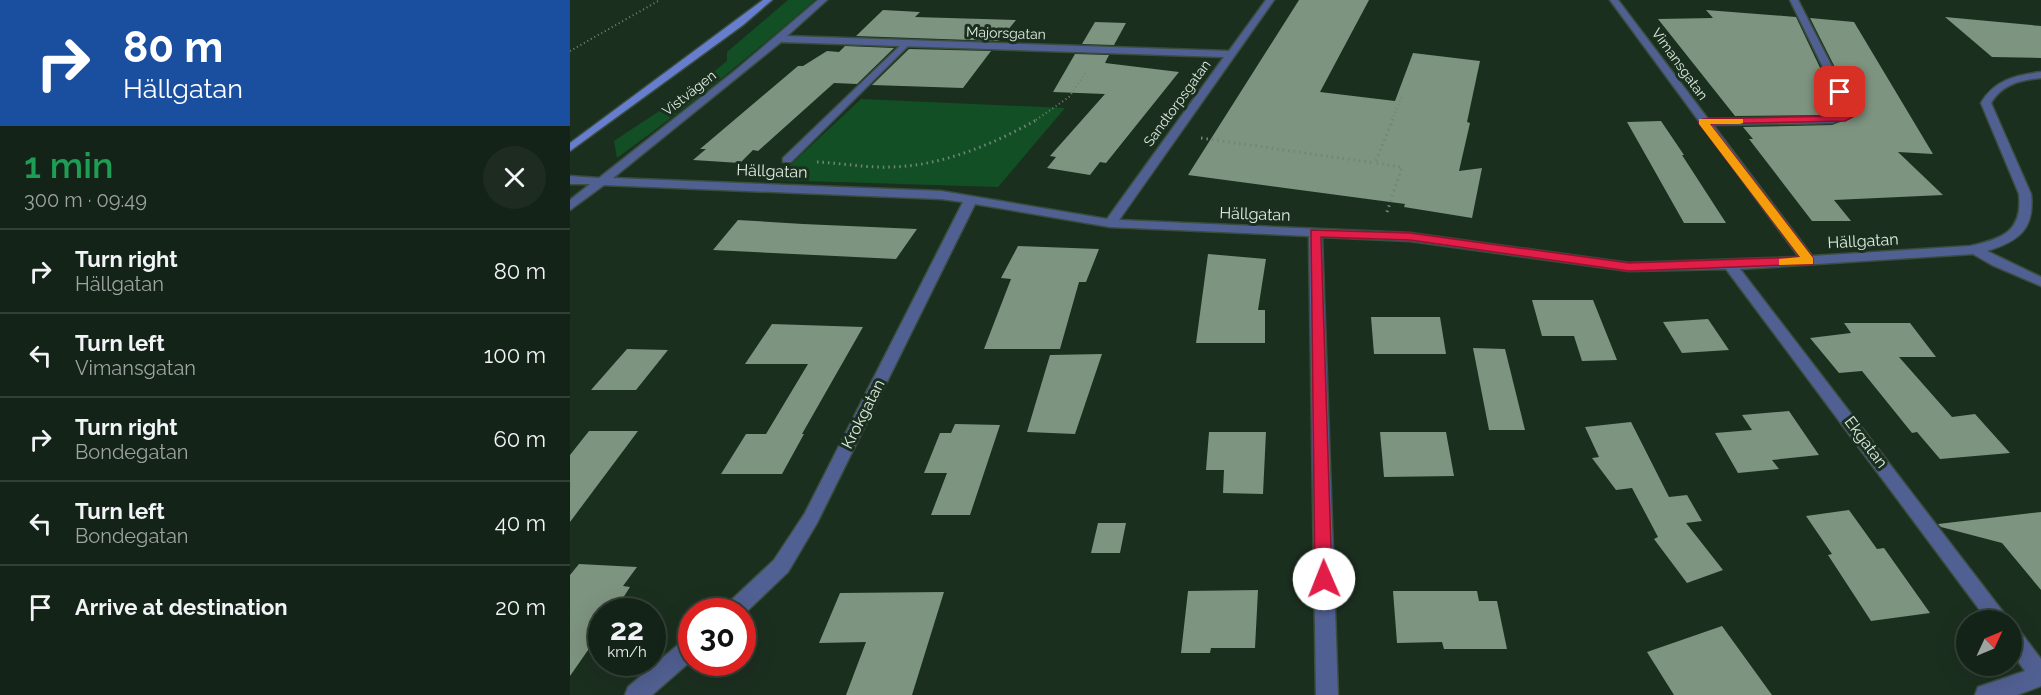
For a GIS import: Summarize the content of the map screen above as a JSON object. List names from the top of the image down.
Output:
{
  "streets": {
    "main road": ["Vistvägen"],
    "street": [
      "Majorsgatan",
      "Vimansgatan",
      "Sandtorpsgatan",
      "Hällgatan",
      "Krokgatan",
      "Ekgatan"
    ]
  },
  "crossings": [
    ["Majorsgatan", "Vistvägen"],
    ["Majorsgatan", "Sandtorpsgatan"],
    ["Vimansgatan", "Hällgatan"],
    ["Vistvägen", "Hällgatan"],
    ["Sandtorpsgatan", "Hällgatan"],
    ["Hällgatan", "Krokgatan"],
    ["Hällgatan", "Ekgatan"]
  ],
  "north": "top right",
  "page": {
    "turn": ["80 m", "Hällgatan"],
    "heading": ["1 min", "300 m · 09:49"],
    "list": [
      {
        "name": "Turn right",
        "note": "Hällgatan",
        "value": "80 m"
      },
      {
        "name": "Turn left",
        "note": "Vimansgatan",
        "value": "100 m"
      },
      {
        "name": "Turn right",
        "note": "Bondegatan",
        "value": "60 m"
      },
      {
        "name": "Turn left",
        "note": "Bondegatan",
        "value": "40 m"
      },
      {
        "name": "Arrive at destination",
        "value": "20 m"
      }
    ],
    "speed": "22 km/h",
    "limit": "30"
  }
}
